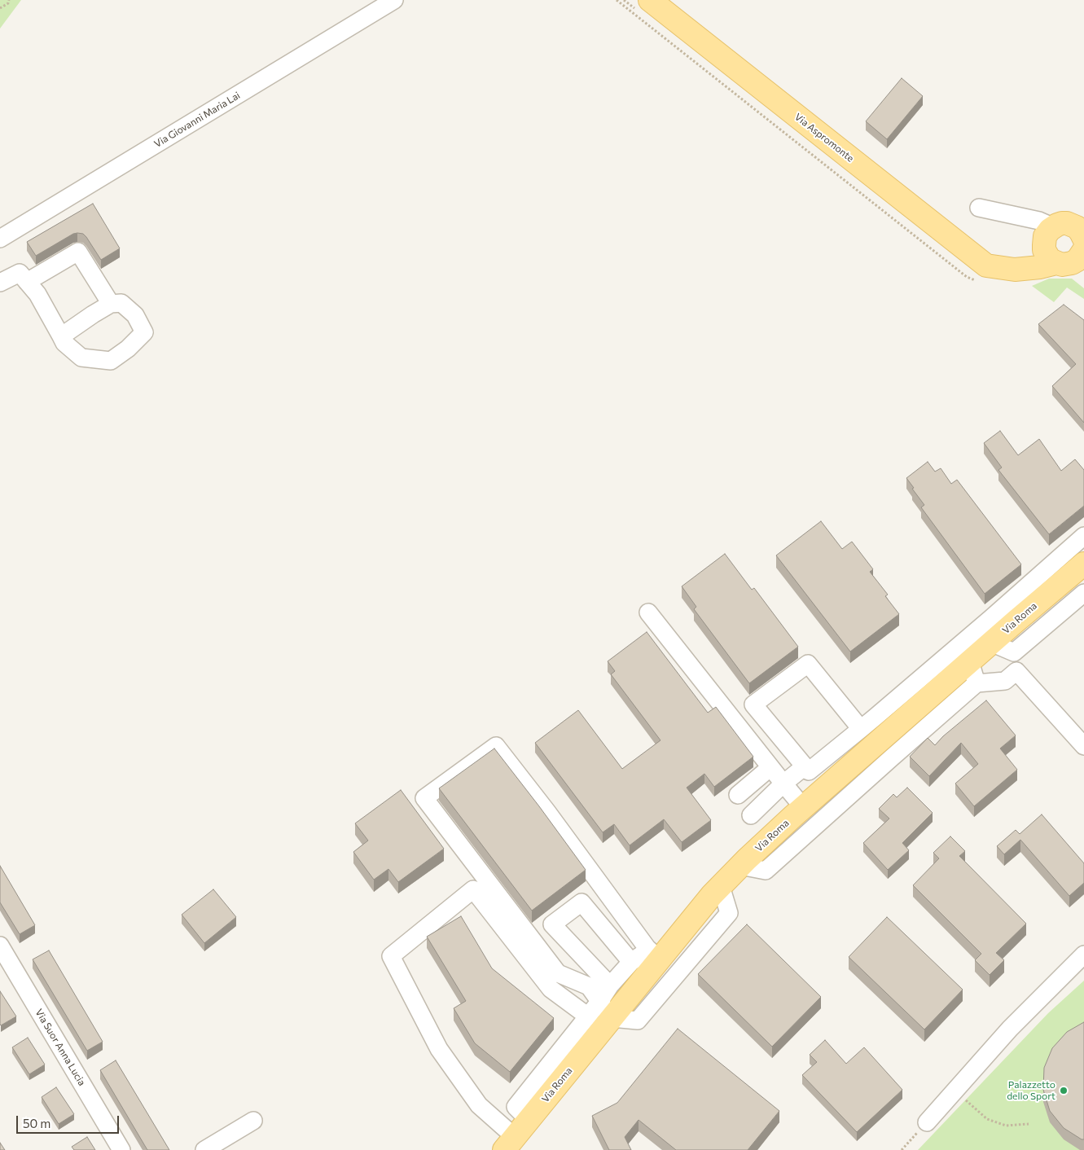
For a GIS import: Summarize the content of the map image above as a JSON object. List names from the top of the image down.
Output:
{
  "streets": {
    "main road": ["Via Aspromonte", "Via Roma"],
    "street": ["Via Giovanni Maria Lai", "Via Suor Anna Lucia"]
  },
  "places": ["Palazzetto dello Sport"],
  "scale_bar": "50 m"
}
